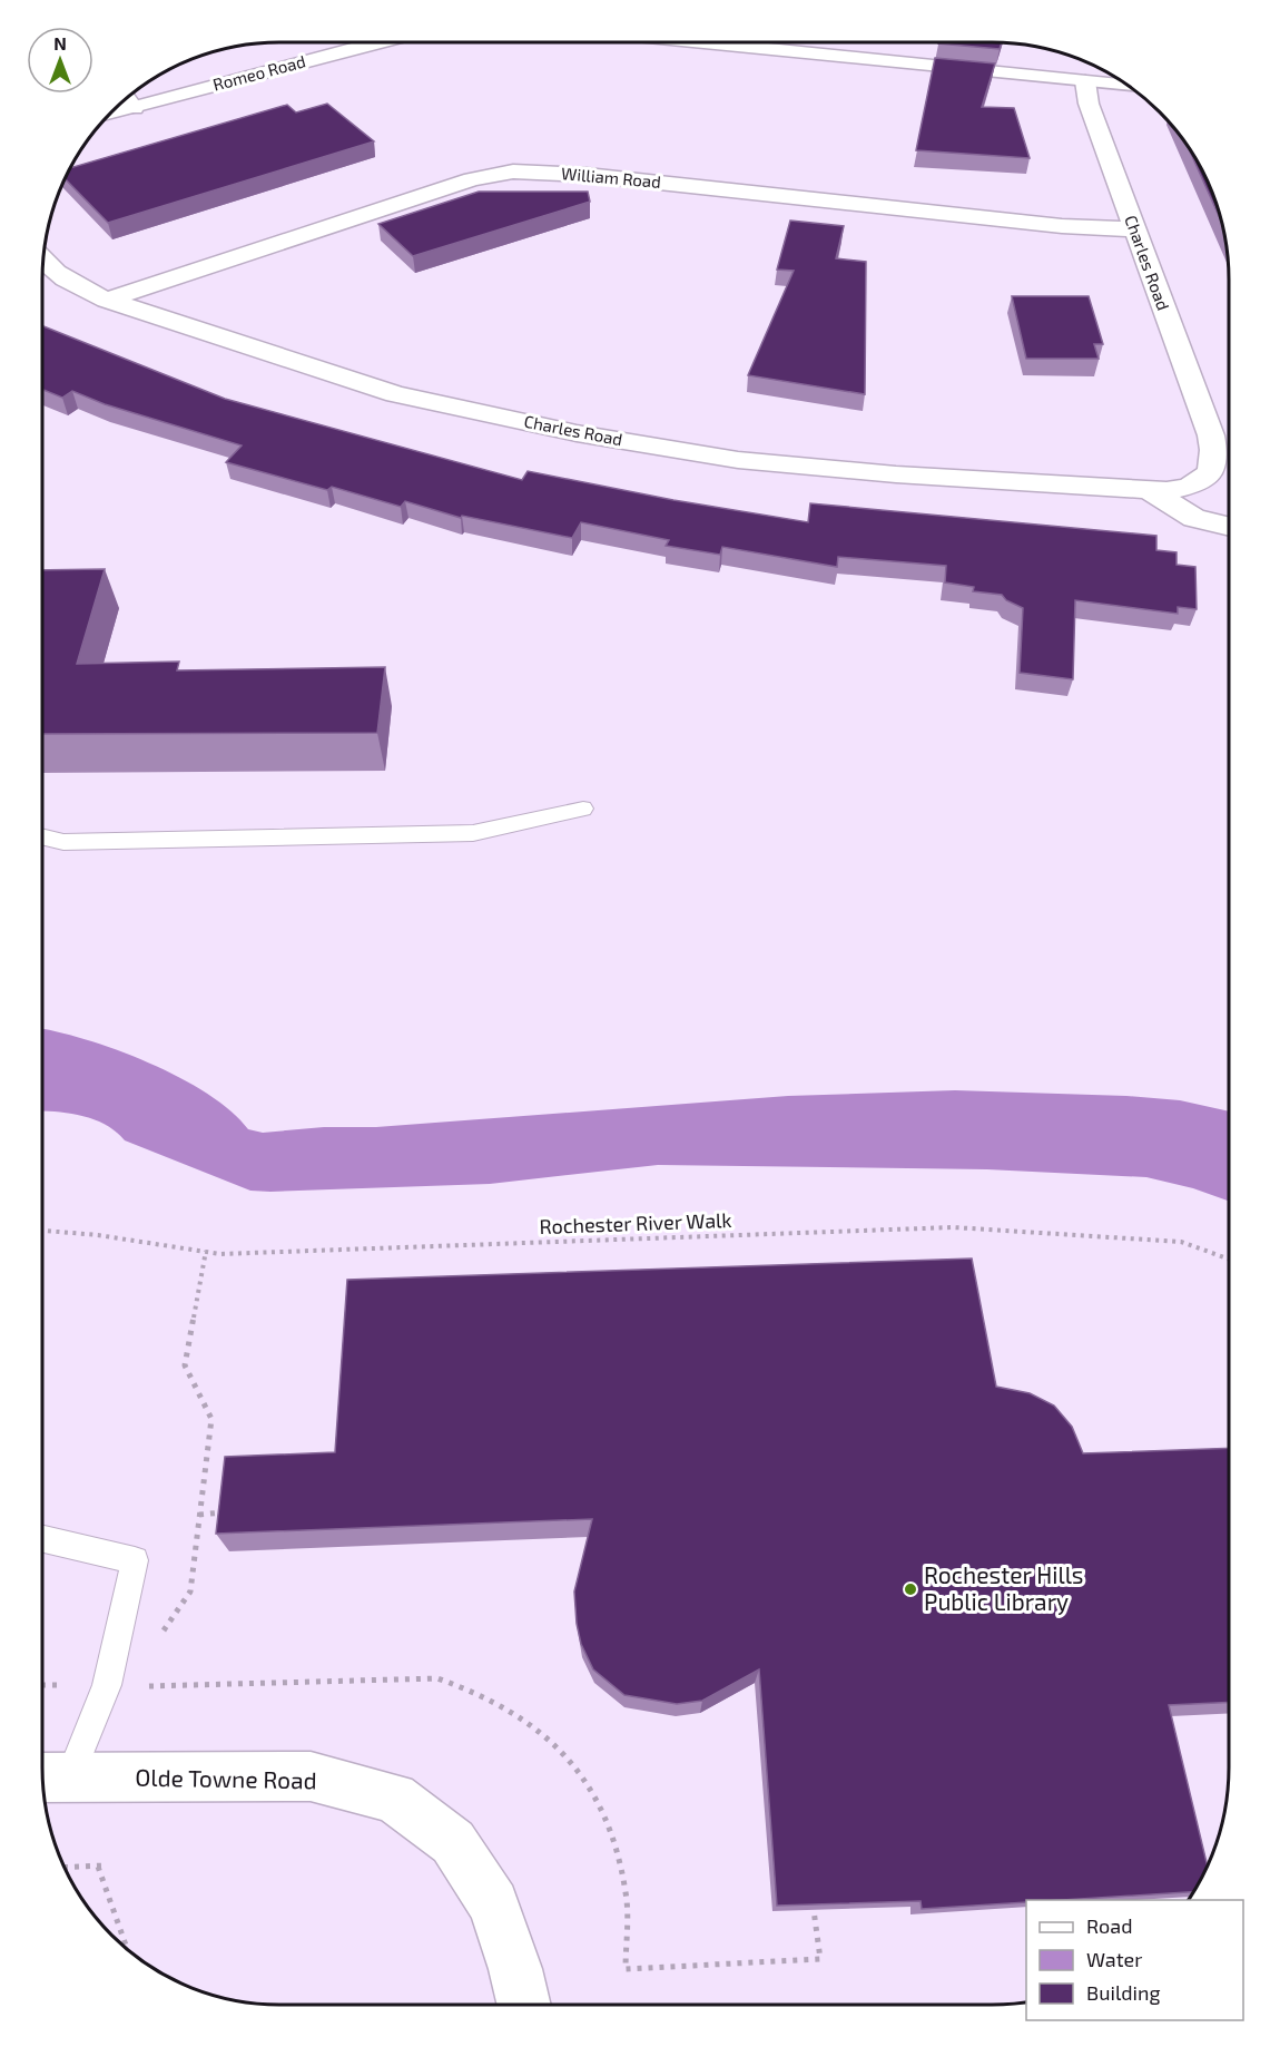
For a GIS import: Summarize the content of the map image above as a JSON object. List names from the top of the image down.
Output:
{
  "streets": {
    "street": [
      "Romeo Road",
      "William Road",
      "Charles Road",
      "Olde Towne Road"
    ],
    "path": ["Rochester River Walk"]
  },
  "crossings": [
    ["William Road", "Charles Road"]
  ],
  "places": ["Rochester Hills Public Library"],
  "legend": ["Road", "Water", "Building"],
  "north": "top"
}
